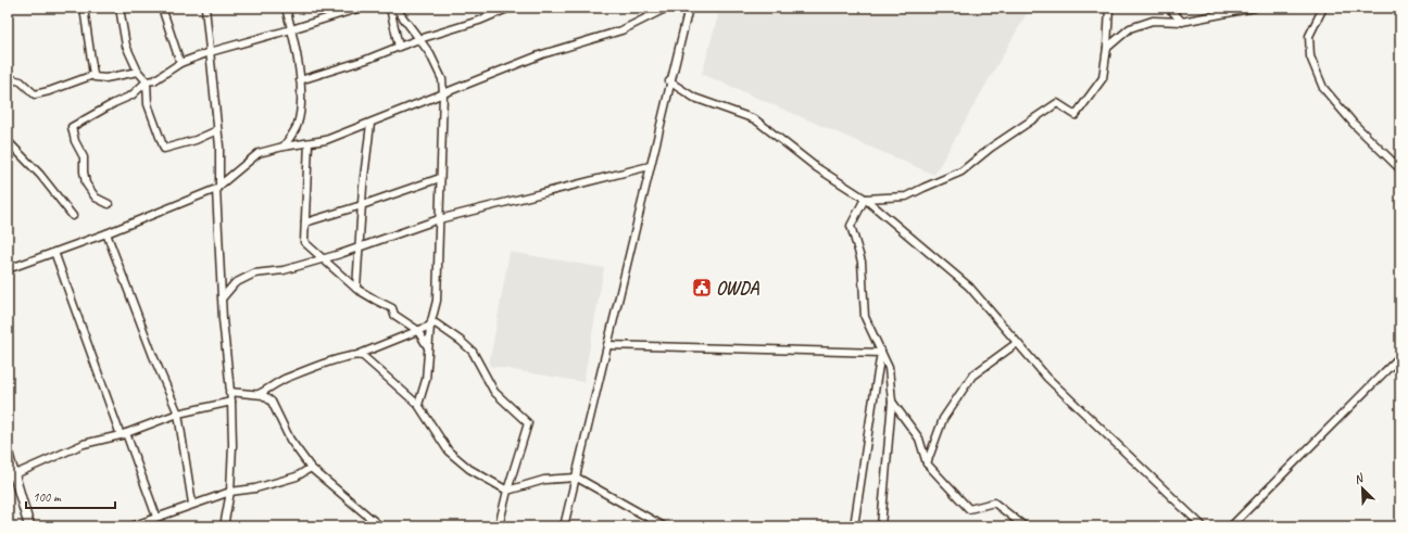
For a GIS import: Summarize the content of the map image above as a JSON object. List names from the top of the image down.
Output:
{
  "places": {
    "public building": ["OWDA"]
  },
  "scale_bar": "100 m",
  "north": "top left"
}
